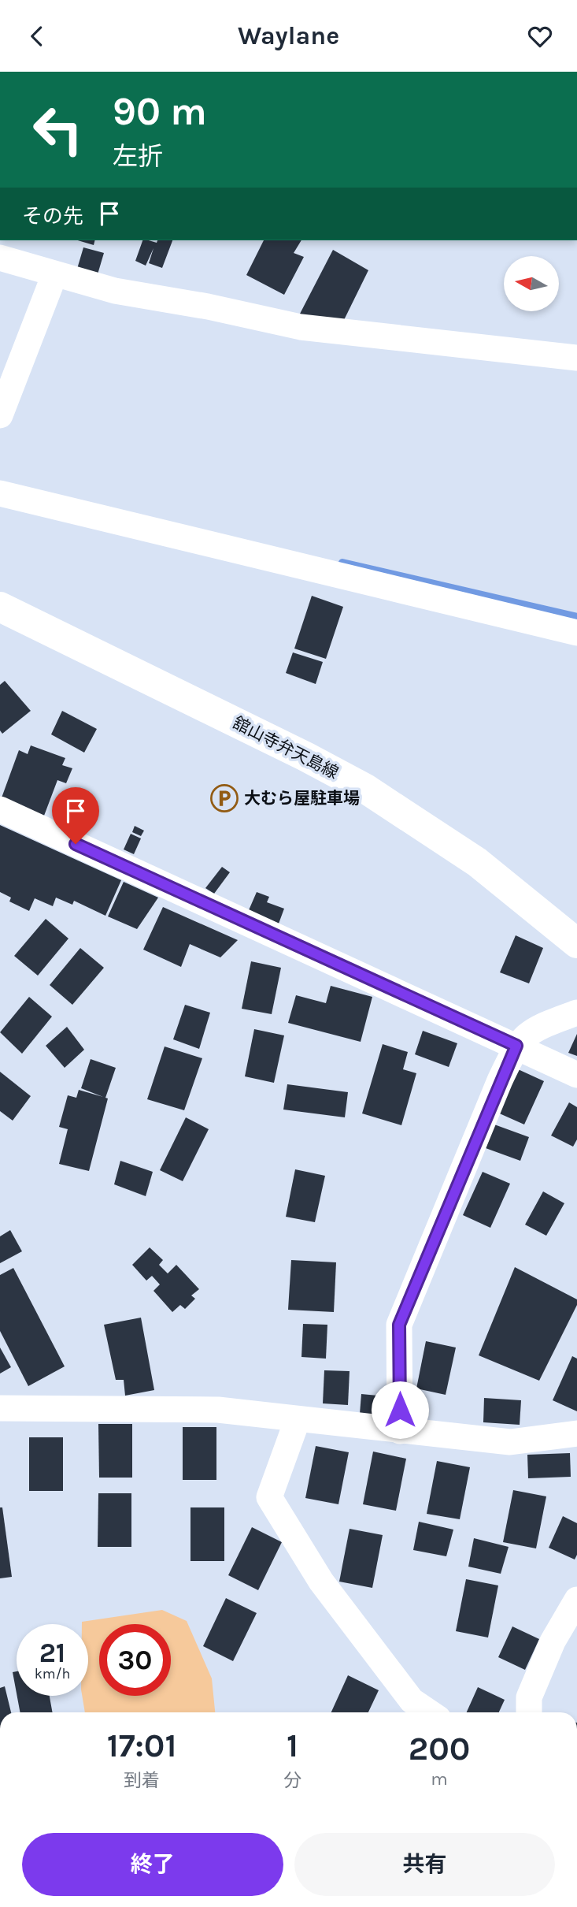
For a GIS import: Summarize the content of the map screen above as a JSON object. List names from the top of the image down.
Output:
{
  "streets": {
    "main road": ["舘山寺弁天島線"]
  },
  "places": {
    "parking": ["大むら屋駐車場"]
  },
  "north": "left",
  "page": {
    "header": "Waylane",
    "turn": ["90 m", "左折"],
    "then": "その先",
    "speed": "21 km/h",
    "limit": "30",
    "eta": [
      "17:01",
      "到着",
      "1",
      "分",
      "200",
      "m"
    ],
    "buttons": ["終了", "共有"]
  }
}
